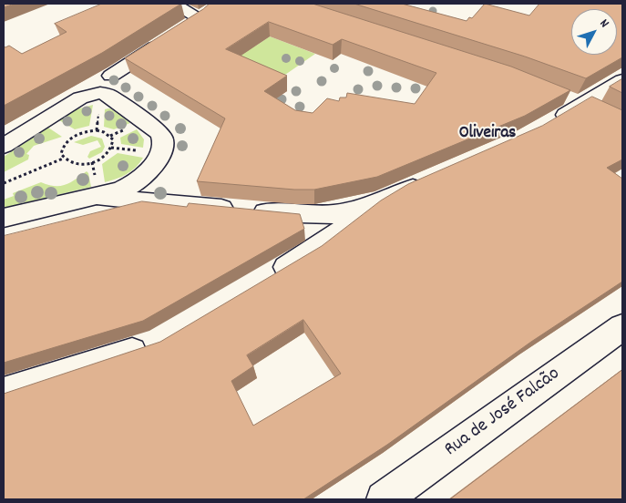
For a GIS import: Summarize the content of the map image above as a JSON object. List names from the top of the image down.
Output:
{
  "streets": {
    "street": ["Rua de José Falcão"]
  },
  "districts": ["Oliveiras"],
  "north": "top right"
}
